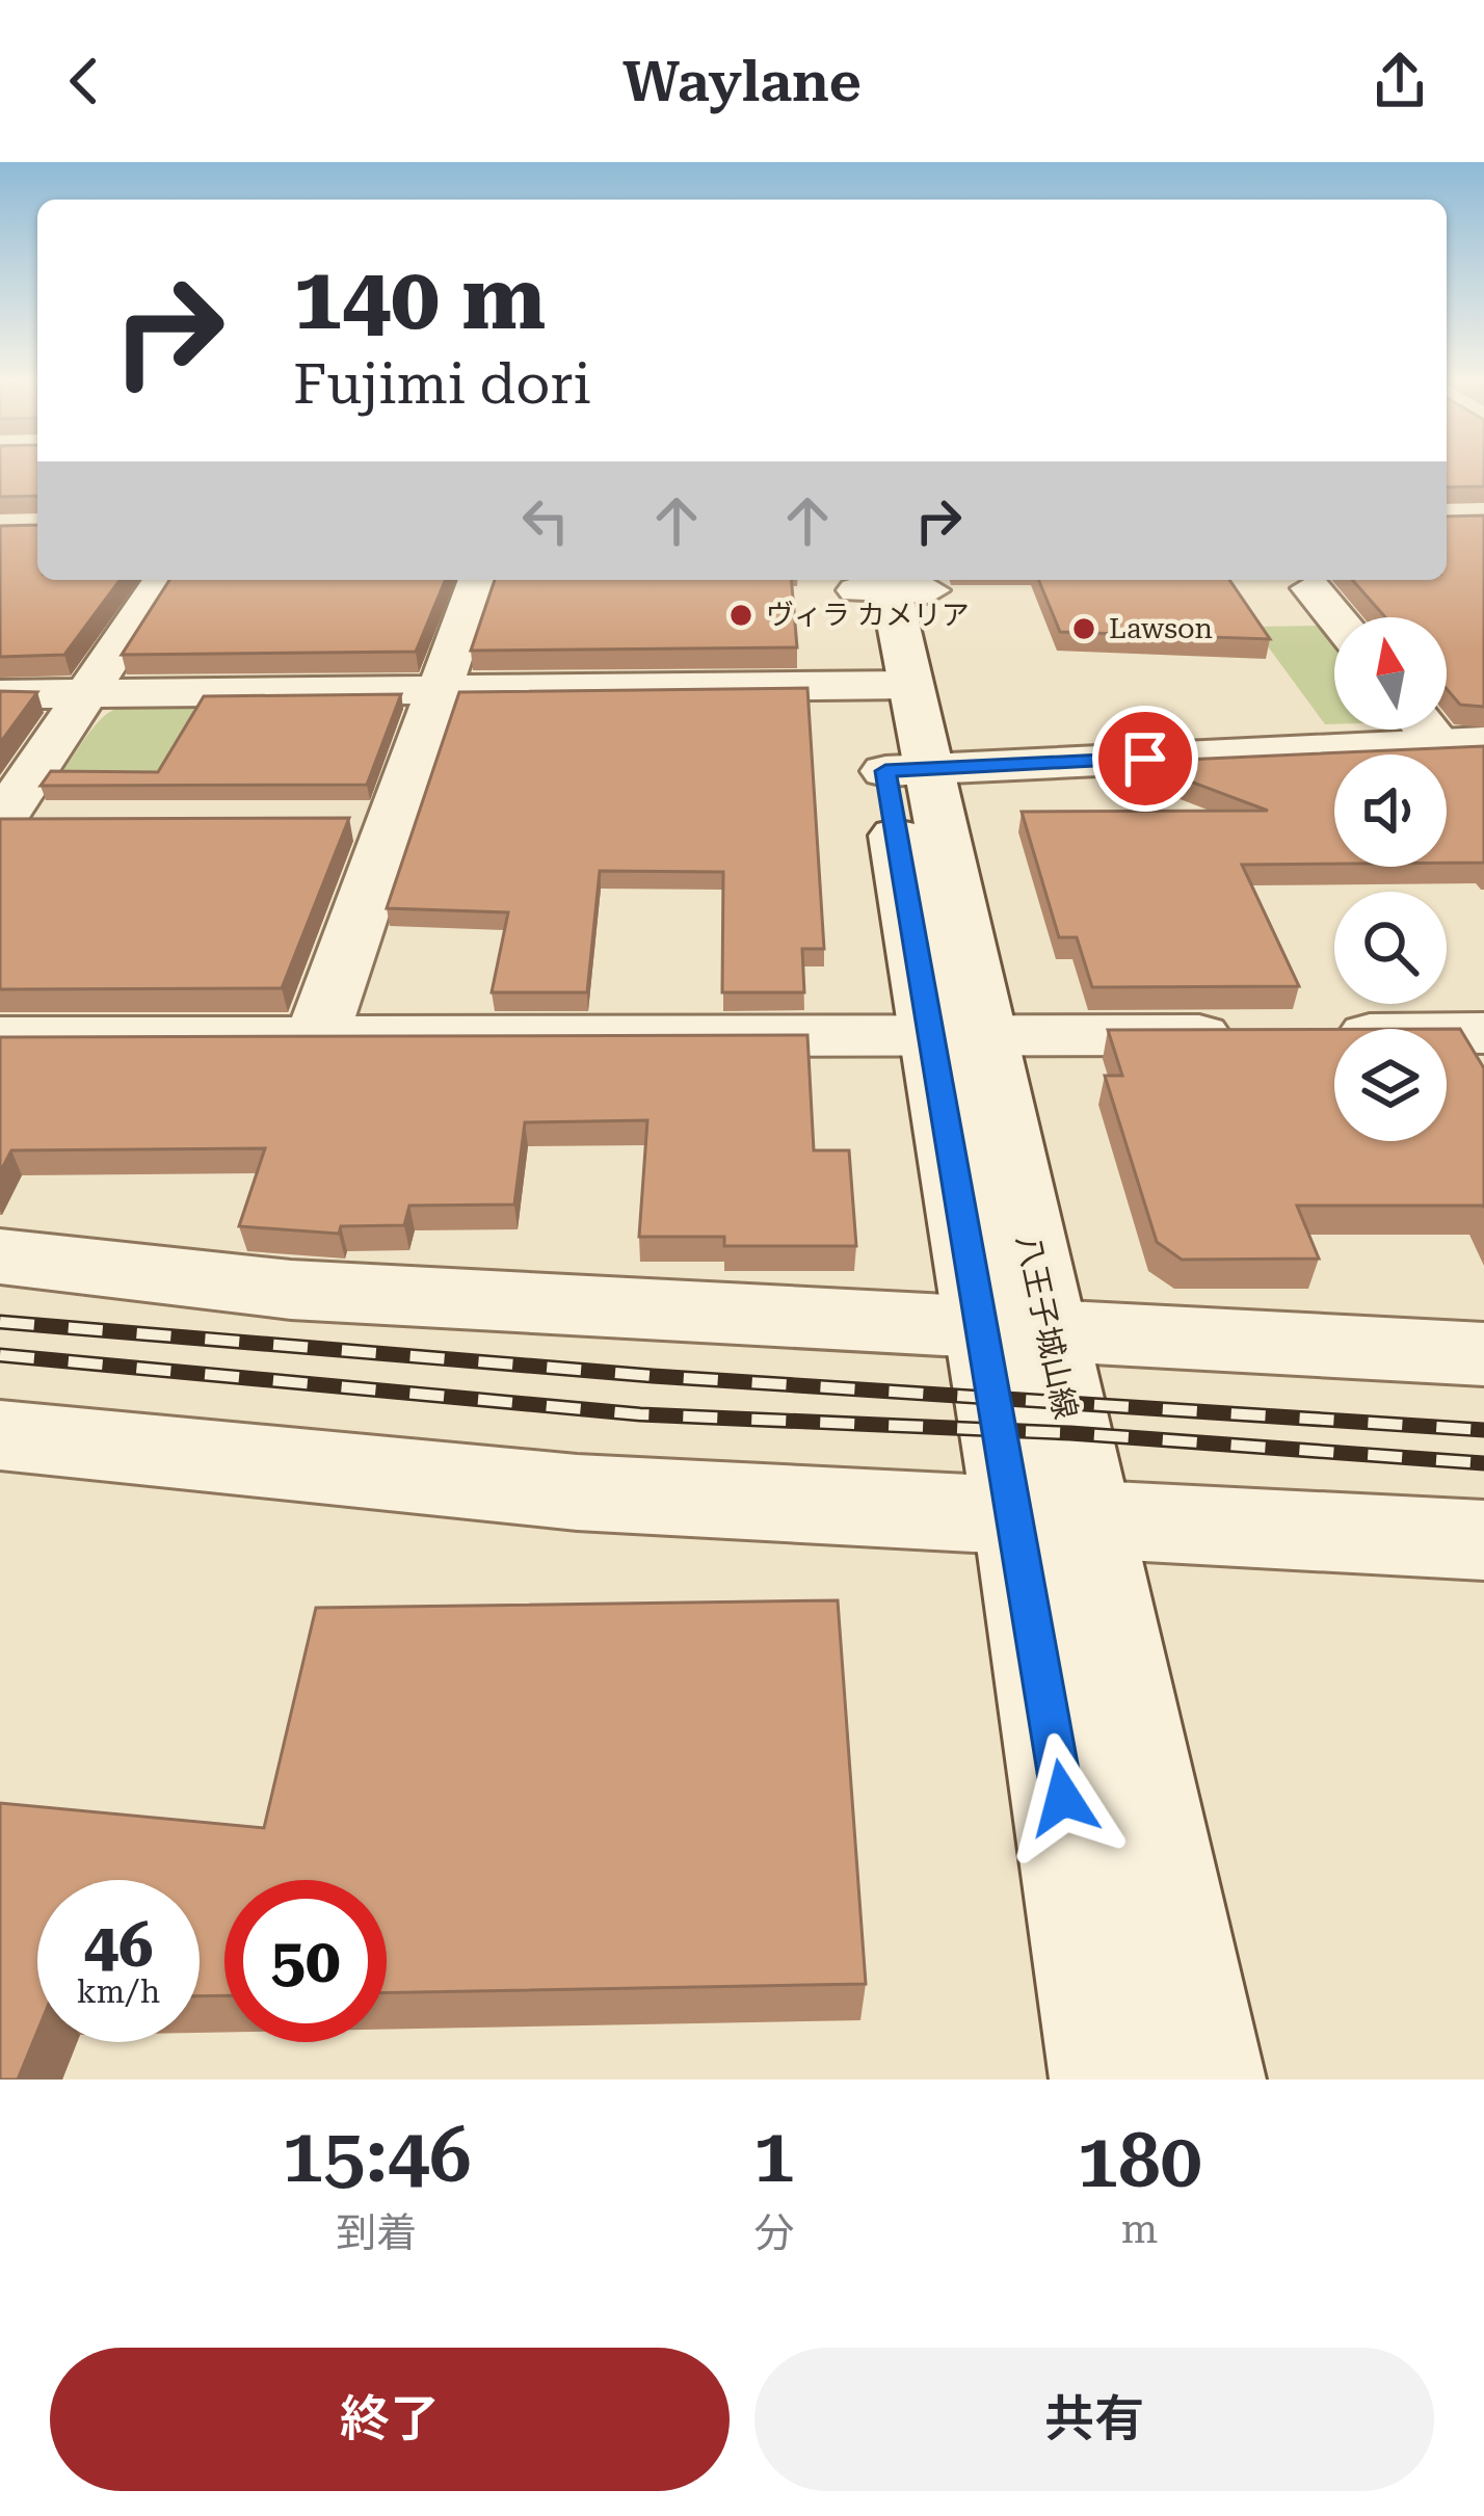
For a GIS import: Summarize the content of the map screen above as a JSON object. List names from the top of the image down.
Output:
{
  "streets": {
    "street": ["八王子城山線"]
  },
  "places": ["ヴィラ カメリア", "Lawson"],
  "north": "top",
  "page": {
    "header": "Waylane",
    "turn": ["140 m", "Fujimi dori"],
    "speed": "46 km/h",
    "limit": "50",
    "eta": [
      "15:46",
      "到着",
      "1",
      "分",
      "180",
      "m"
    ],
    "buttons": ["終了", "共有"]
  }
}
